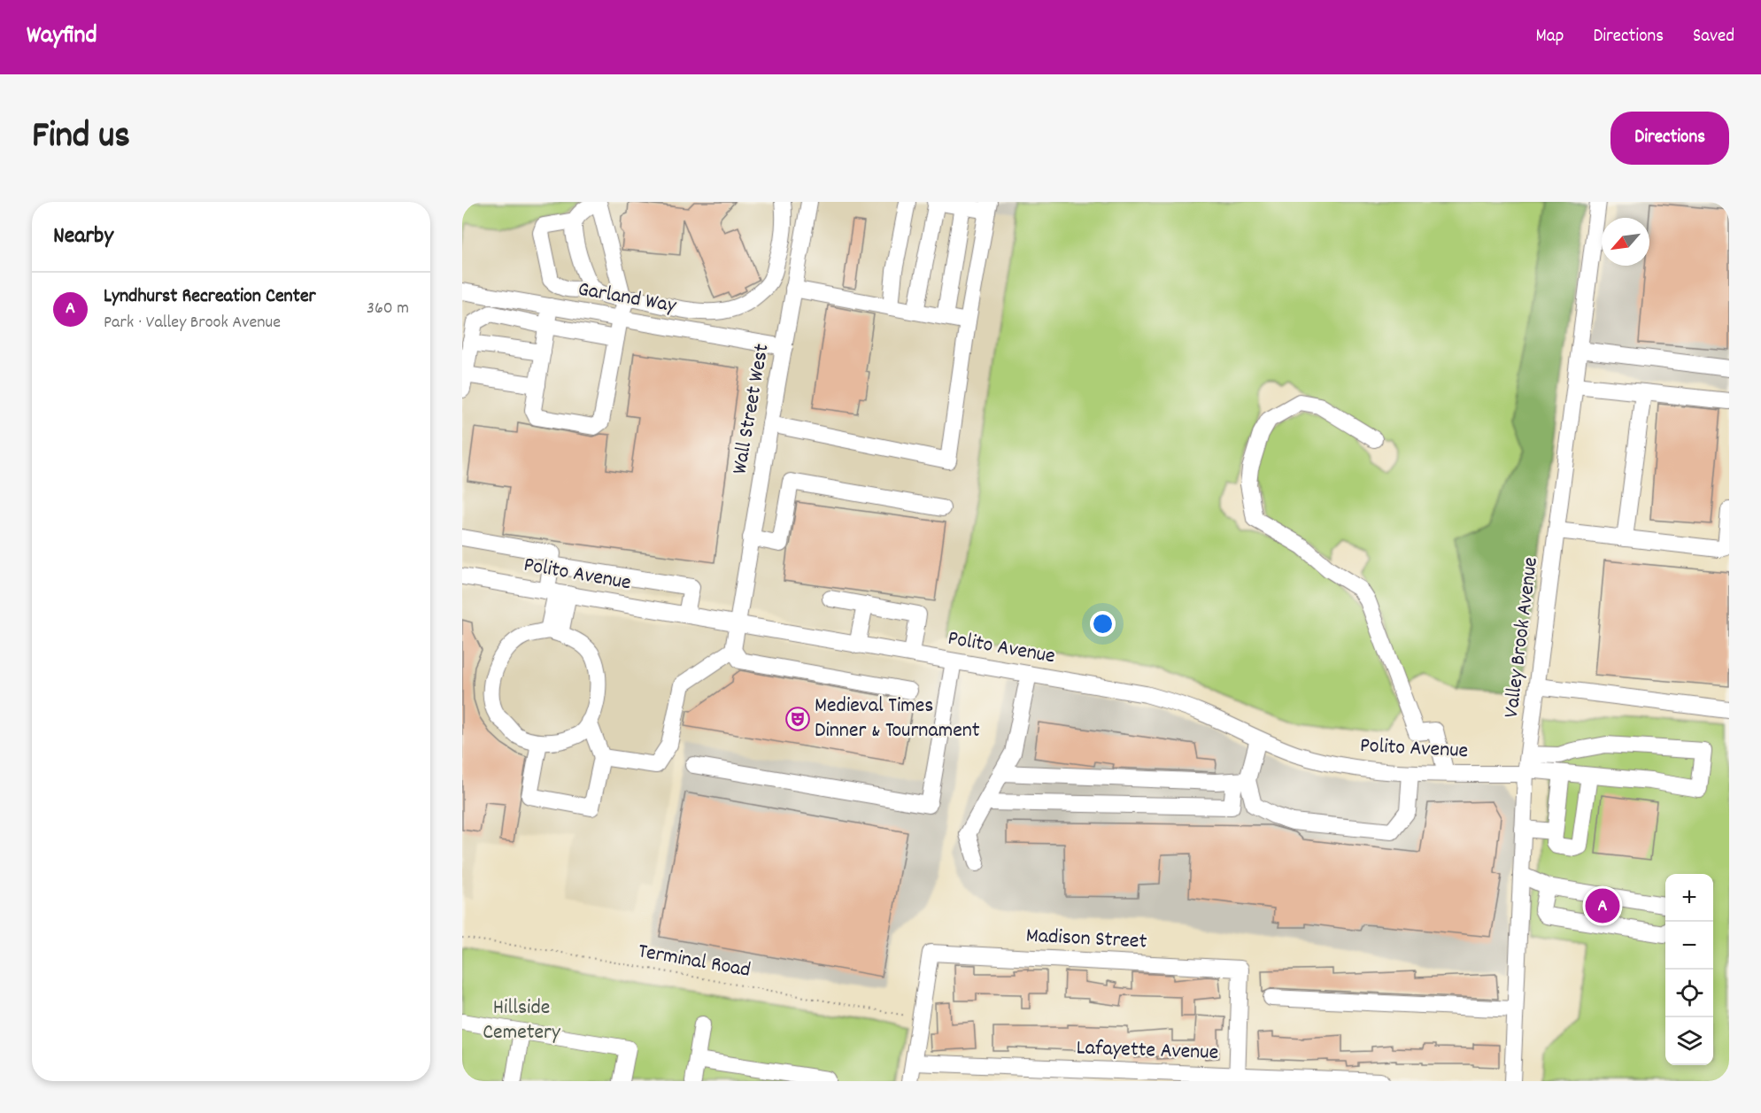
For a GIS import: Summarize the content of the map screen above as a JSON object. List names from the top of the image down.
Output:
{
  "streets": {
    "street": [
      "Garland Way",
      "Wall Street West",
      "Polito Avenue",
      "Valley Brook Avenue",
      "Madison Street",
      "Lafayette Avenue"
    ],
    "path": ["Terminal Road"]
  },
  "crossings": [
    ["Garland Way", "Wall Street West"],
    ["Wall Street West", "Polito Avenue"],
    ["Polito Avenue", "Valley Brook Avenue"],
    ["Madison Street", "Terminal Road"],
    ["Madison Street", "Lafayette Avenue"]
  ],
  "parks": ["Hillside Cemetery"],
  "places": {
    "theatre": ["Medieval Times Dinner & Tournament"]
  },
  "north": "bottom left",
  "page": {
    "header": "Wayfind",
    "nav": ["Map", "Directions", "Saved"],
    "title": "Find us",
    "buttons": "Directions",
    "heading": "Nearby",
    "list": [
      {
        "mark": "A",
        "name": "Lyndhurst Recreation Center",
        "note": "Park · Valley Brook Avenue",
        "value": "360 m"
      }
    ],
    "map_buttons": ["+", "−"],
    "pins": "A"
  }
}
